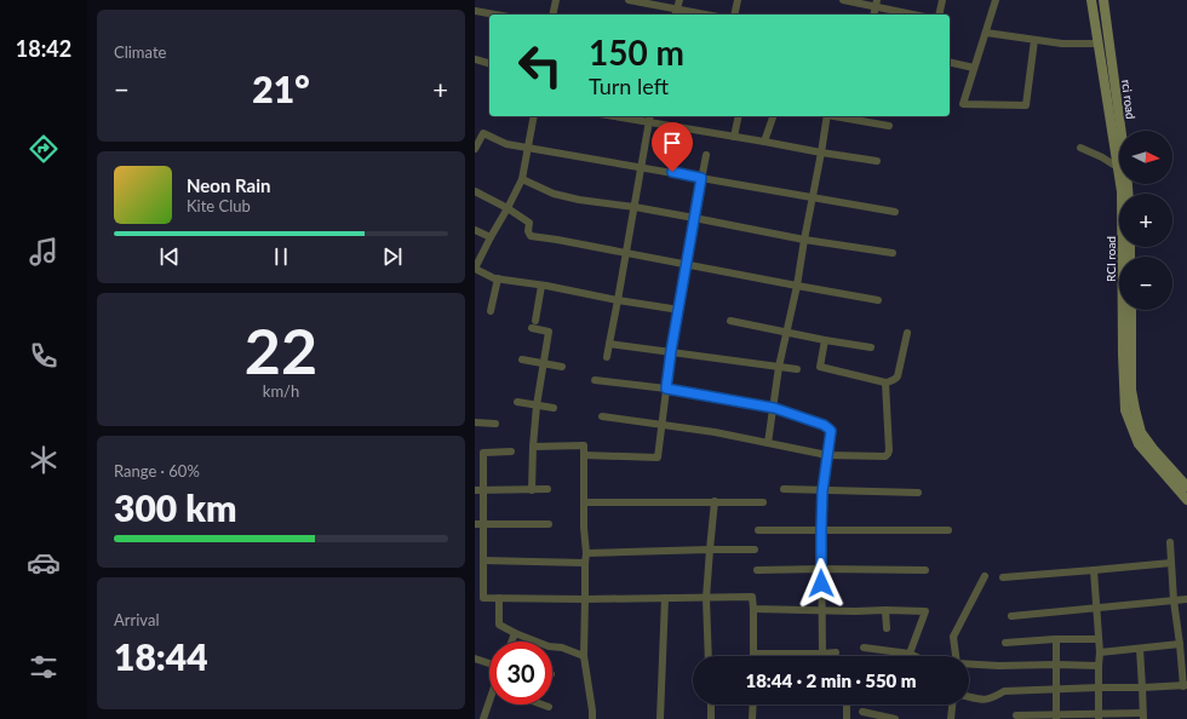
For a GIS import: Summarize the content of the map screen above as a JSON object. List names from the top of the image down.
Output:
{
  "streets": {
    "main road": ["rci road", "RCI road"]
  },
  "north": "right",
  "page": {
    "tabs": "18:42",
    "tile": [
      "Climate",
      ["22", "km/h"],
      ["Range · 60%", "300 km"],
      ["Arrival", "18:44"]
    ],
    "turn": ["150 m", "Turn left"],
    "heat": ["−", "21°", "+"],
    "map_buttons": ["+", "−"],
    "song": ["Neon Rain", "Kite Club"],
    "limit": "30",
    "trip": "18:44 · 2 min · 550 m"
  }
}
